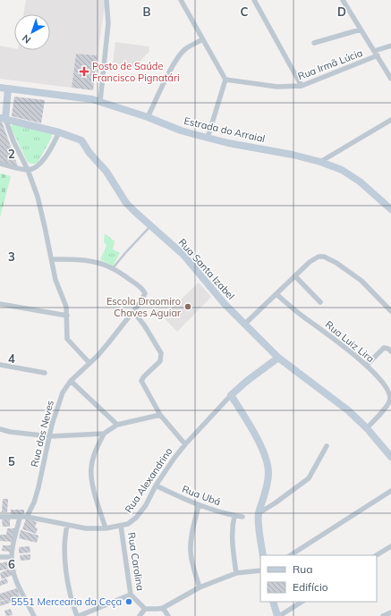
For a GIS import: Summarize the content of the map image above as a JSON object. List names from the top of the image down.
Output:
{
  "streets": {
    "street": [
      "Rua Irmã Lúcia",
      "Estrada do Arraial",
      "Rua Santa Izabel",
      "Rua Luiz Lira",
      "Rua das Neves",
      "Rua Alexandrino",
      "Rua Ubá",
      "Rua Carolina"
    ]
  },
  "crossings": [
    ["Rua Santa Izabel", "Rua Luiz Lira"],
    ["Rua Santa Izabel", "Rua Alexandrino"],
    ["Rua das Neves", "Rua Alexandrino"],
    ["Rua Alexandrino", "Rua Ubá"],
    ["Rua Alexandrino", "Rua Carolina"]
  ],
  "places": {
    "health": ["Posto de Saúde Francisco Pignatári"],
    "other": ["Escola Draomiro Chaves Aguiar", "5551 Mercearia da Ceça"]
  },
  "legend": ["Rua", "Edifício"],
  "north": "bottom left",
  "grid": {
    "columns": ["B", "C", "D"],
    "rows": [
      "2",
      "3",
      "4",
      "5",
      "6"
    ]
  }
}
